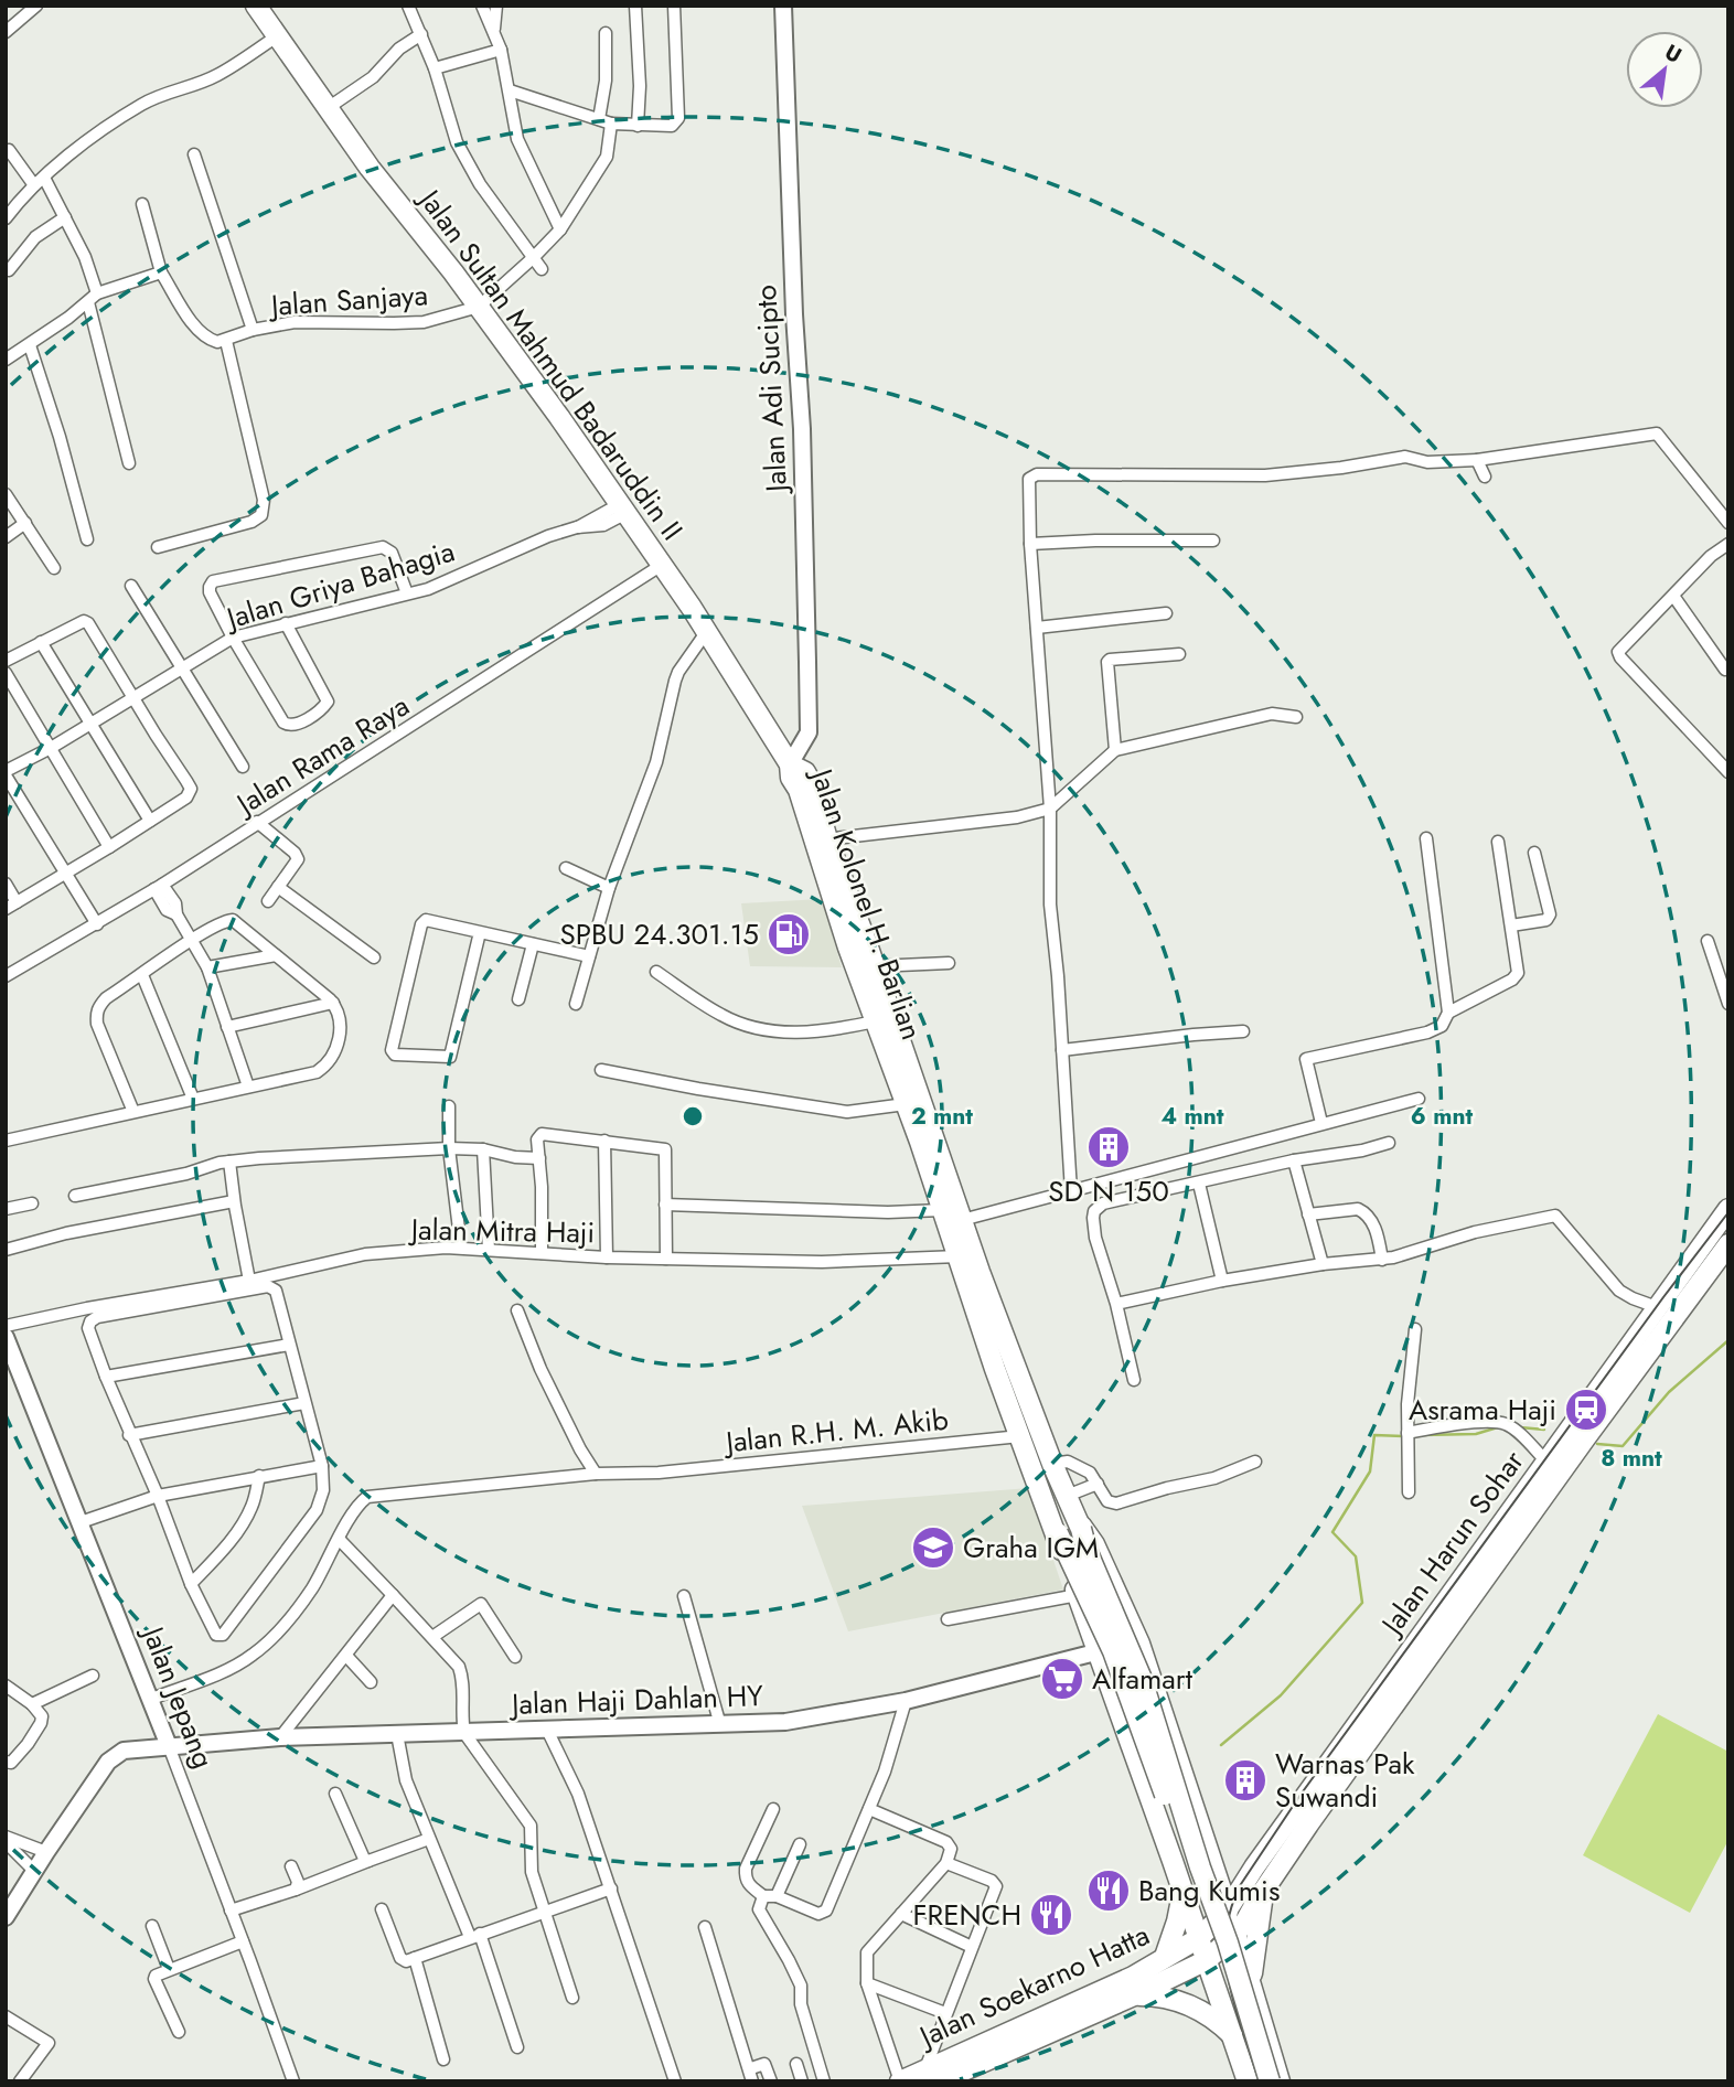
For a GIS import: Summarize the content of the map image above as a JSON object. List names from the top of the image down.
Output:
{
  "streets": {
    "highway": [
      "Jalan Sultan Mahmud Badaruddin II",
      "Jalan Kolonel H. Barlian",
      "Jalan Harun Sohar",
      "Jalan Soekarno Hatta"
    ],
    "street": [
      "Jalan Sanjaya",
      "Jalan Adi Sucipto",
      "Jalan Griya Bahagia",
      "Jalan Rama Raya",
      "Jalan Mitra Haji",
      "Jalan R.H. M. Akib",
      "Jalan Jepang",
      "Jalan Haji Dahlan HY"
    ]
  },
  "crossings": [
    ["Jalan Sanjaya", "Jalan Sultan Mahmud Badaruddin II"],
    ["Jalan Sultan Mahmud Badaruddin II", "Jalan Adi Sucipto"],
    ["Jalan Sultan Mahmud Badaruddin II", "Jalan Griya Bahagia"],
    ["Jalan Sultan Mahmud Badaruddin II", "Jalan Rama Raya"],
    ["Jalan Sultan Mahmud Badaruddin II", "Jalan Kolonel H. Barlian"],
    ["Jalan Adi Sucipto", "Jalan Kolonel H. Barlian"],
    ["Jalan Kolonel H. Barlian", "Jalan Mitra Haji"],
    ["Jalan Kolonel H. Barlian", "Jalan R.H. M. Akib"],
    ["Jalan R.H. M. Akib", "Jalan Jepang"],
    ["Jalan Harun Sohar", "Jalan Soekarno Hatta"],
    ["Jalan Jepang", "Jalan Haji Dahlan HY"]
  ],
  "places": {
    "fuel station": ["SPBU 24.301.15"],
    "building": ["SD N 150", "Warnas Pak Suwandi"],
    "station": ["Asrama Haji"],
    "school or university": ["Graha IGM"],
    "supermarket": ["Alfamart"],
    "restaurant": ["Bang Kumis", "FRENCH"]
  },
  "north": "top right",
  "rings": [
    "2 mnt",
    "4 mnt",
    "6 mnt",
    "8 mnt"
  ]
}
